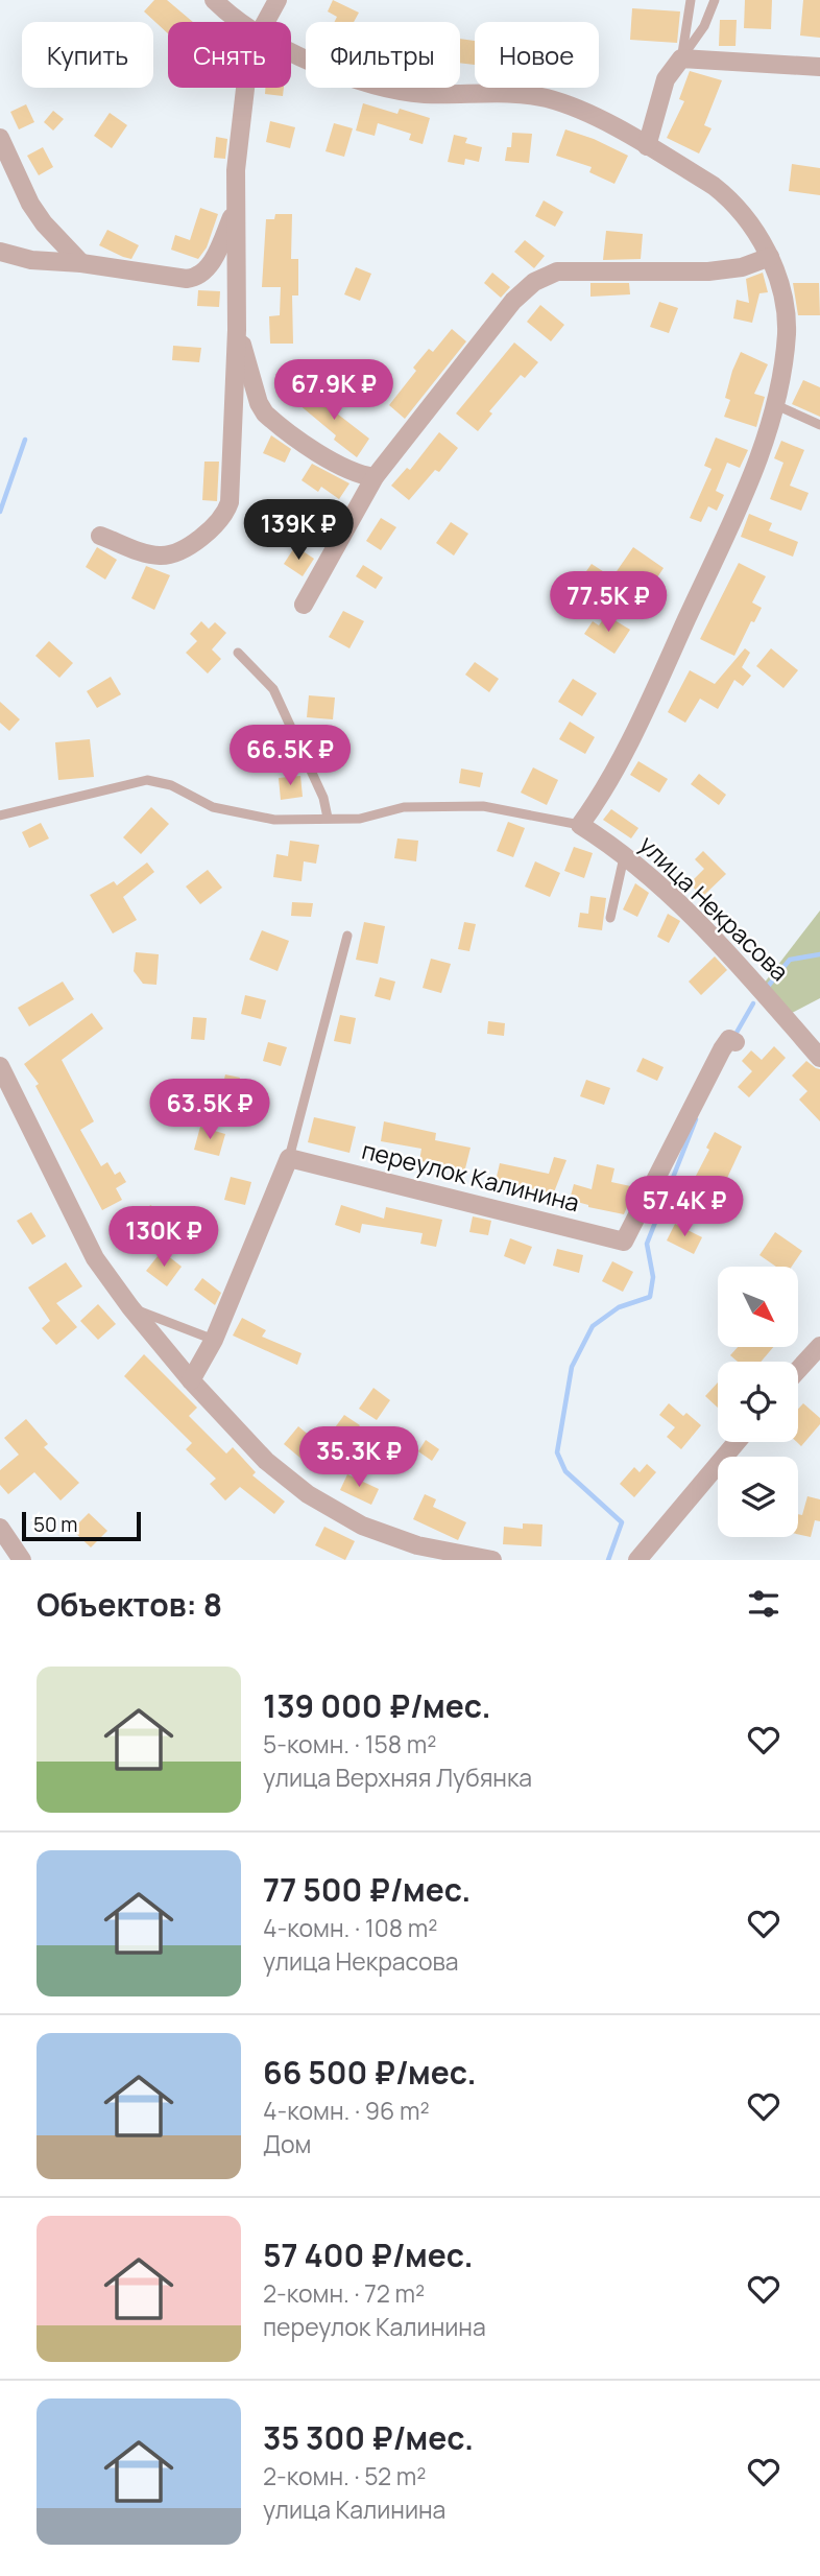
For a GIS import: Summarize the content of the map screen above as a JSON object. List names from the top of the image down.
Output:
{
  "streets": {
    "street": ["улица Некрасова", "переулок Калинина"]
  },
  "scale_bar": "50 m",
  "north": "bottom right",
  "page": {
    "chip": [
      "Купить",
      "Снять",
      "Фильтры",
      "Новое"
    ],
    "price": [
      "67.9K ₽",
      "139K ₽",
      "77.5K ₽",
      "66.5K ₽",
      "63.5K ₽",
      "57.4K ₽",
      "130K ₽",
      "35.3K ₽"
    ],
    "scale": "50 m",
    "heading": "Объектов: 8",
    "list": [
      {
        "name": "139 000 ₽/мес.",
        "note": "5-комн. · 158 m² · улица Верхняя Лубянка"
      },
      {
        "name": "77 500 ₽/мес.",
        "note": "4-комн. · 108 m² · улица Некрасова"
      },
      {
        "name": "66 500 ₽/мес.",
        "note": "4-комн. · 96 m² · Дом"
      },
      {
        "name": "57 400 ₽/мес.",
        "note": "2-комн. · 72 m² · переулок Калинина"
      },
      {
        "name": "35 300 ₽/мес.",
        "note": "2-комн. · 52 m² · улица Калинина"
      }
    ]
  }
}
